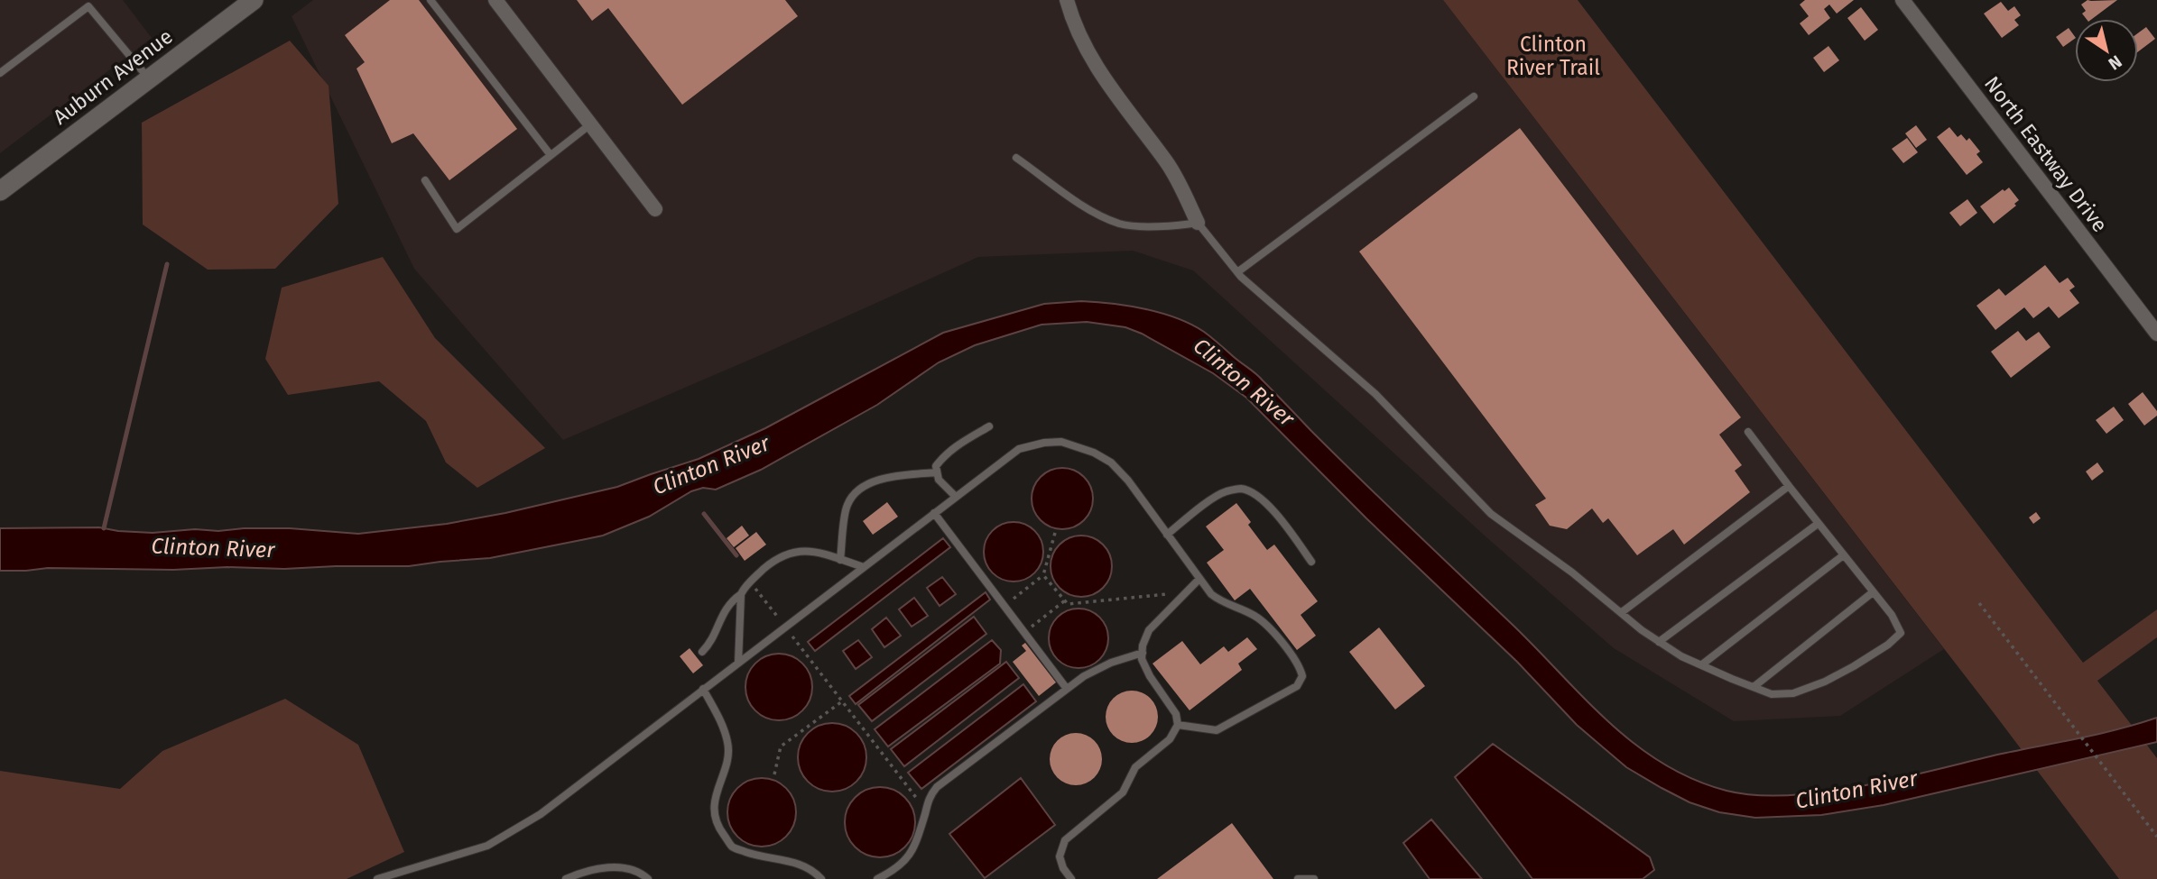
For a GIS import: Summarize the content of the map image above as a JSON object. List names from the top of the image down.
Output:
{
  "streets": {
    "main road": ["Auburn Avenue"],
    "street": ["North Eastway Drive"]
  },
  "water": ["Clinton River"],
  "parks": ["Clinton River Trail"],
  "north": "bottom right"
}
